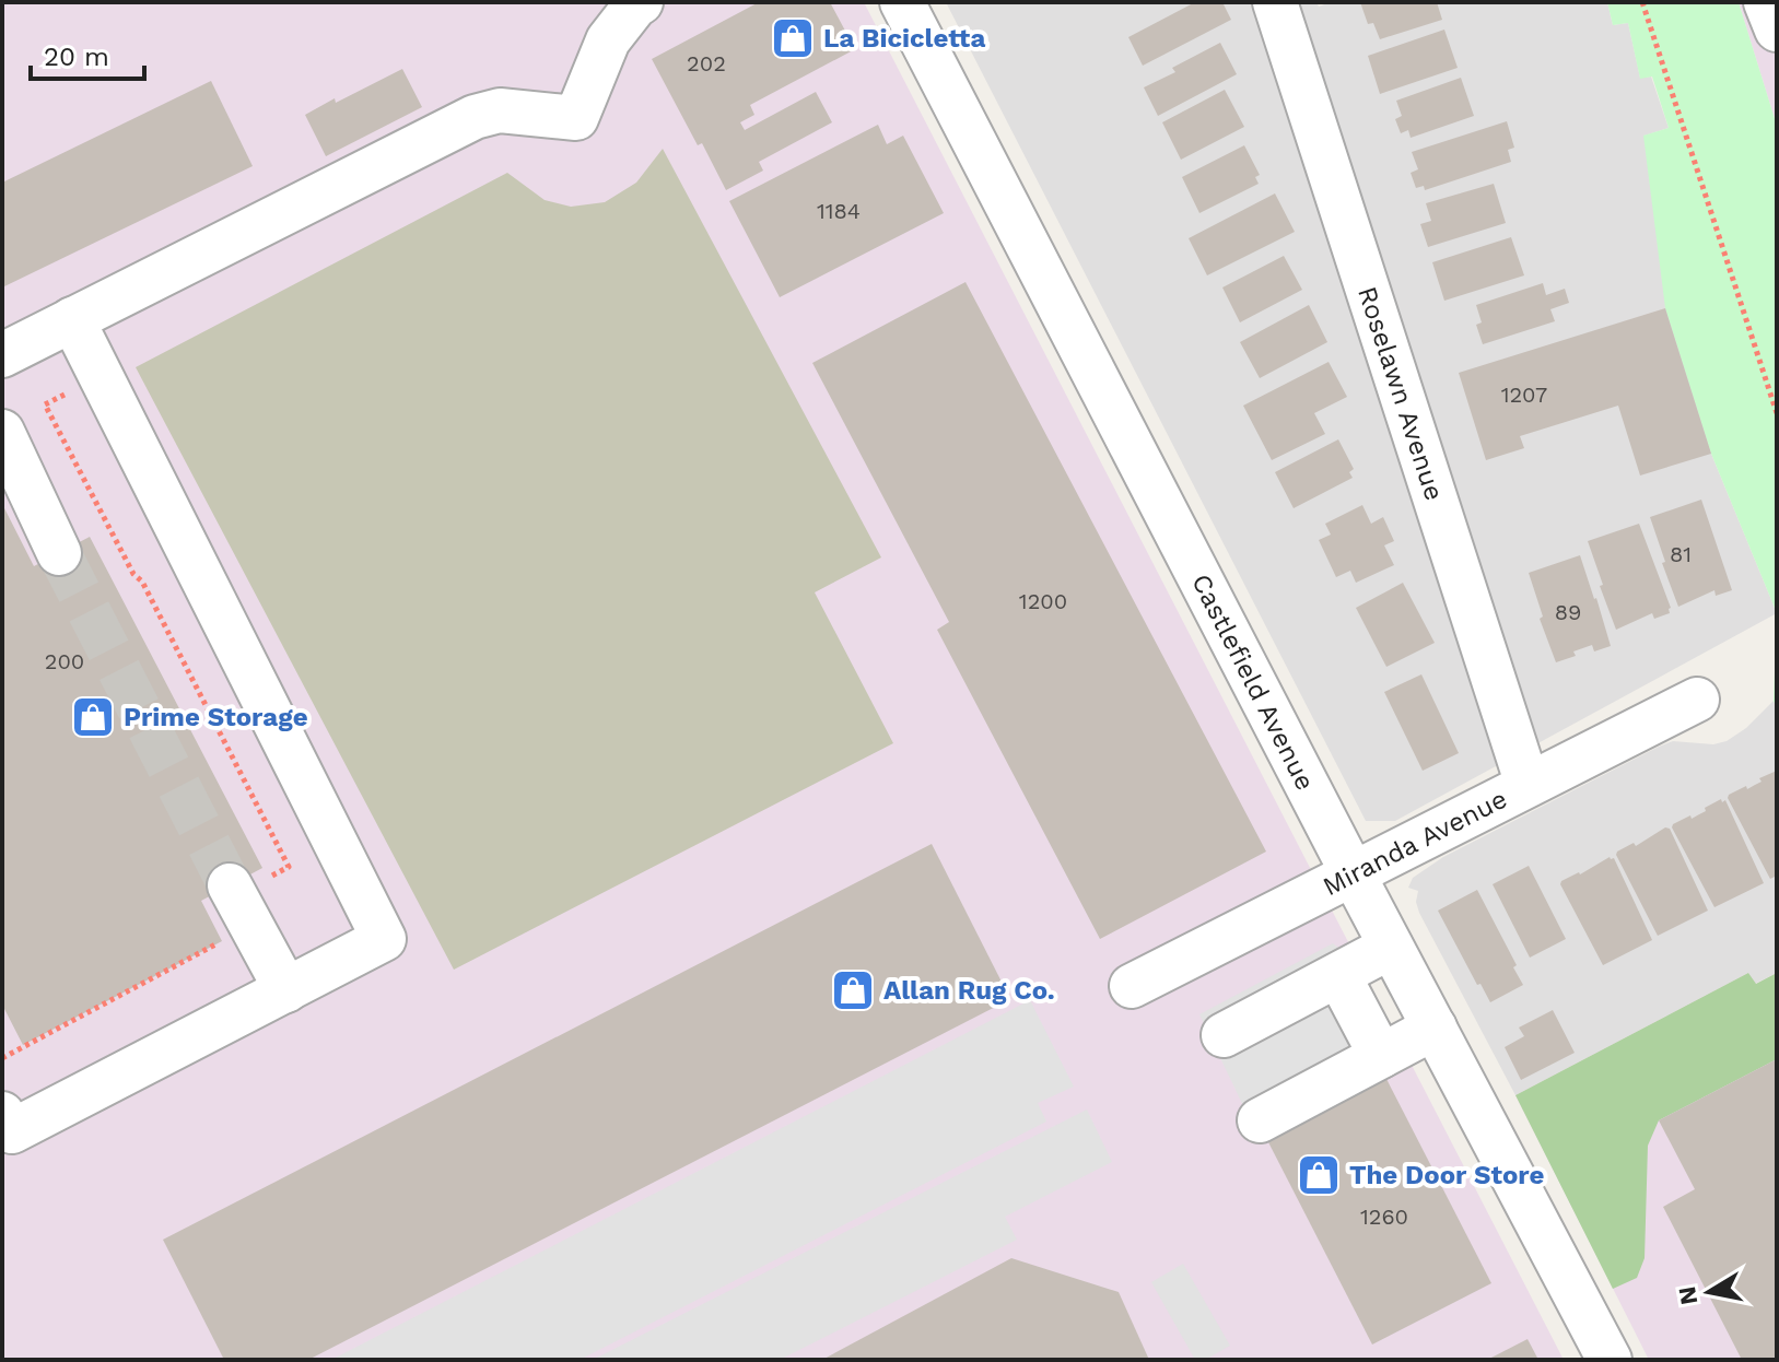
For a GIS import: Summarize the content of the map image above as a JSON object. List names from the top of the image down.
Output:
{
  "streets": {
    "street": ["Roselawn Avenue", "Castlefield Avenue", "Miranda Avenue"]
  },
  "crossings": [
    ["Roselawn Avenue", "Miranda Avenue"],
    ["Castlefield Avenue", "Miranda Avenue"]
  ],
  "places": {
    "shop": [
      "La Bicicletta",
      "Prime Storage",
      "Allan Rug Co.",
      "The Door Store"
    ]
  },
  "house_numbers": [
    "202",
    "1184",
    "1207",
    "81",
    "1200",
    "89",
    "200",
    "1260"
  ],
  "scale_bar": "20 m",
  "north": "left"
}
